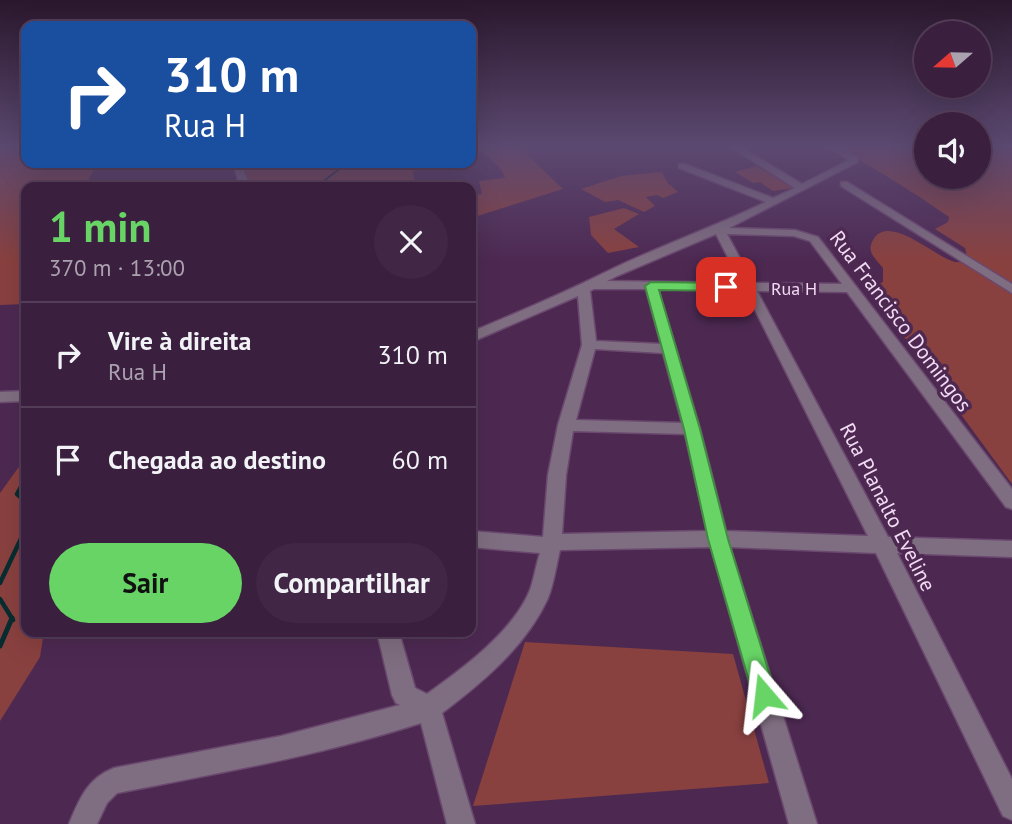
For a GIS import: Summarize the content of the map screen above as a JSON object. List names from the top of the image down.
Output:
{
  "streets": {
    "street": ["Rua H", "Rua Francisco Domingos", "Rua Planalto Eveline"]
  },
  "crossings": [
    ["Rua H", "Rua Francisco Domingos"],
    ["Rua H", "Rua Planalto Eveline"],
    ["Rua Francisco Domingos", "Rua Planalto Eveline"]
  ],
  "north": "left",
  "page": {
    "turn": ["310 m", "Rua H"],
    "heading": ["1 min", "370 m · 13:00"],
    "list": [
      {
        "name": "Vire à direita",
        "note": "Rua H",
        "value": "310 m"
      },
      {
        "name": "Chegada ao destino",
        "value": "60 m"
      }
    ],
    "buttons": ["Sair", "Compartilhar"]
  }
}
